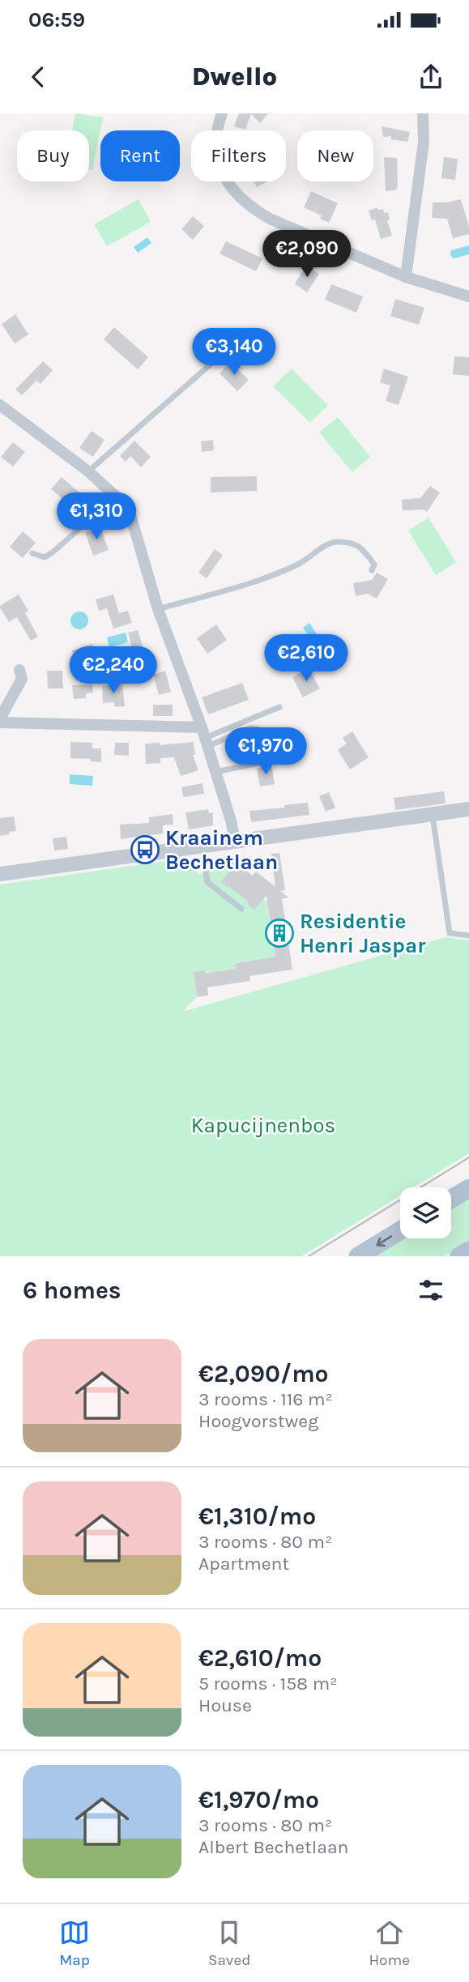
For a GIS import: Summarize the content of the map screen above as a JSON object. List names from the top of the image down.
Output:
{
  "parks": ["Kapucijnenbos"],
  "places": {
    "bus stop": ["Kraainem Bechetlaan"],
    "building": ["Residentie Henri Jaspar"]
  },
  "page": {
    "status": "06:59",
    "header": "Dwello",
    "chip": [
      "Buy",
      "Rent",
      "Filters",
      "New"
    ],
    "price": [
      "€2,090",
      "€3,140",
      "€1,310",
      "€2,610",
      "€2,240",
      "€1,970"
    ],
    "heading": "6 homes",
    "list": [
      {
        "name": "€2,090/mo",
        "note": "3 rooms · 116 m² · Hoogvorstweg"
      },
      {
        "name": "€1,310/mo",
        "note": "3 rooms · 80 m² · Apartment"
      },
      {
        "name": "€2,610/mo",
        "note": "5 rooms · 158 m² · House"
      },
      {
        "name": "€1,970/mo",
        "note": "3 rooms · 80 m² · Albert Bechetlaan"
      }
    ],
    "tabs": ["Map", "Saved", "Home"]
  }
}
